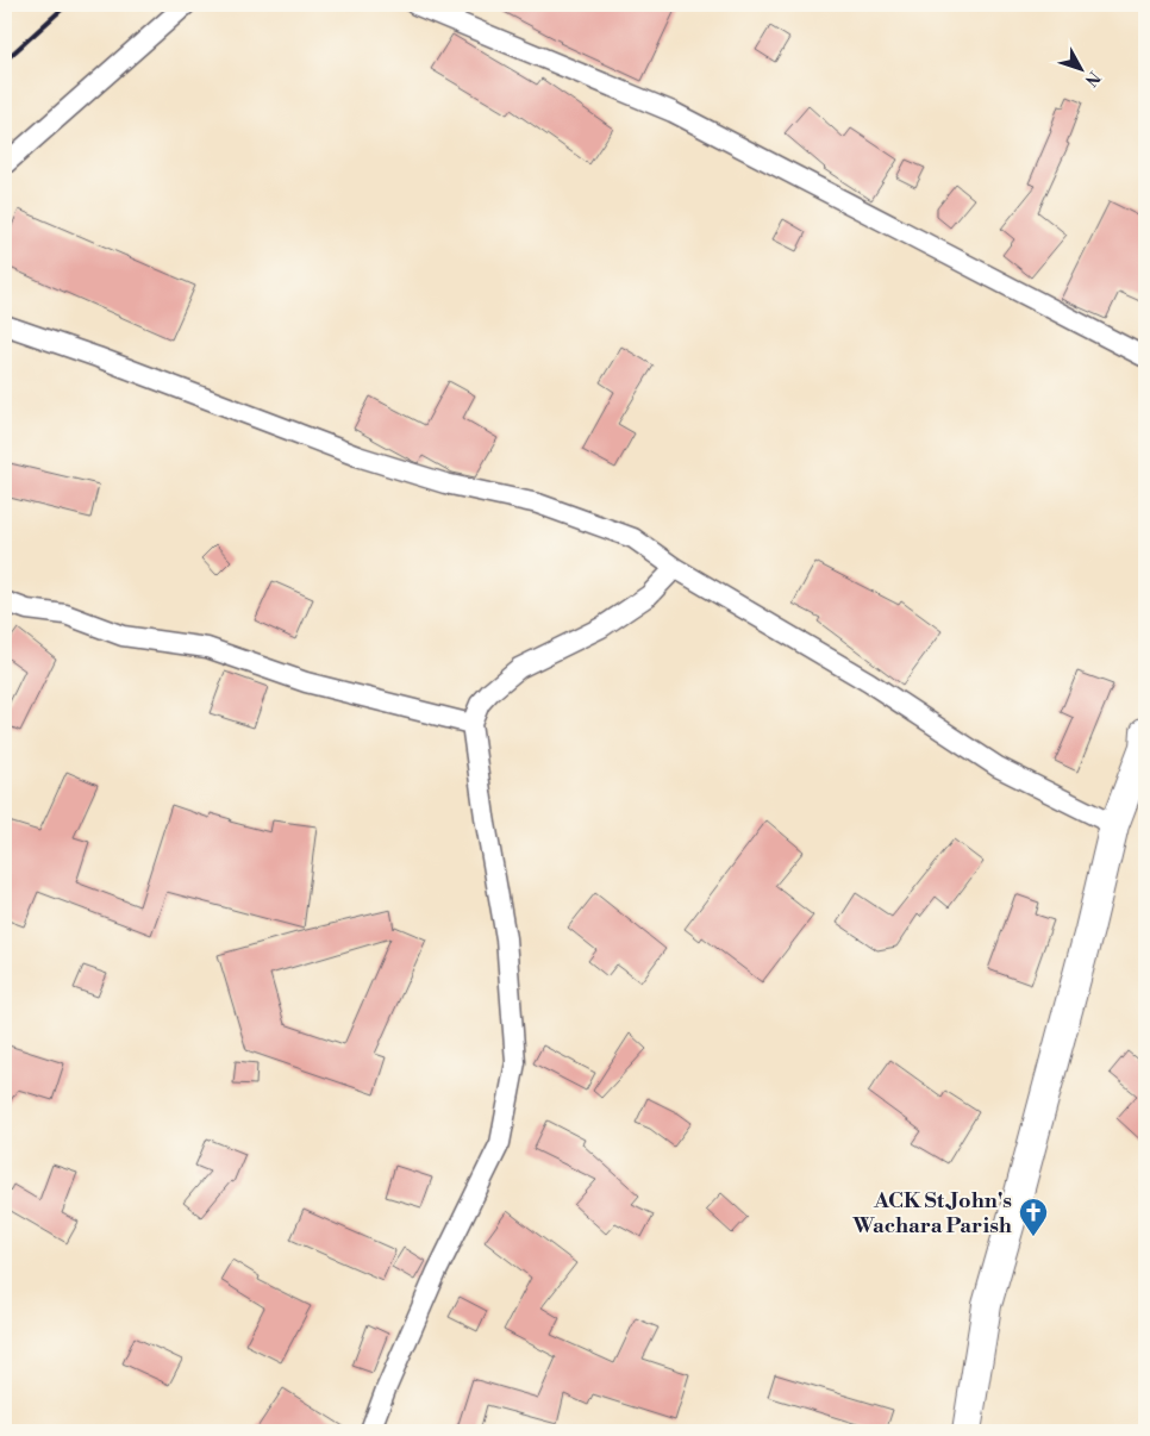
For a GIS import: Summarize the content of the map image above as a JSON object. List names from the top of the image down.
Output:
{
  "places": {
    "church": ["ACK St.John's Wachara Parish"]
  },
  "north": "bottom right"
}
